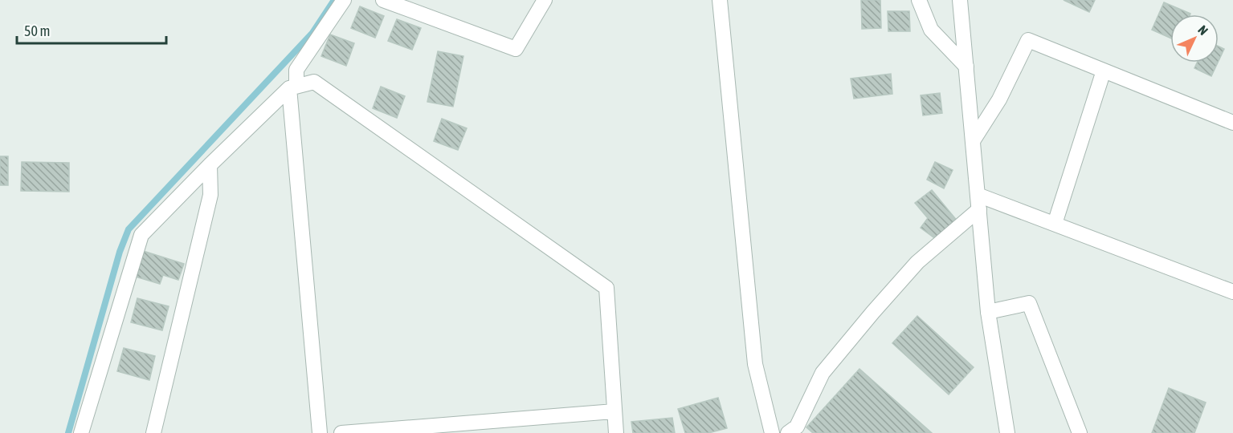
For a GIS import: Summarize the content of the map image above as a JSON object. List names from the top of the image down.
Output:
{
  "scale_bar": "50 m",
  "north": "top right"
}
